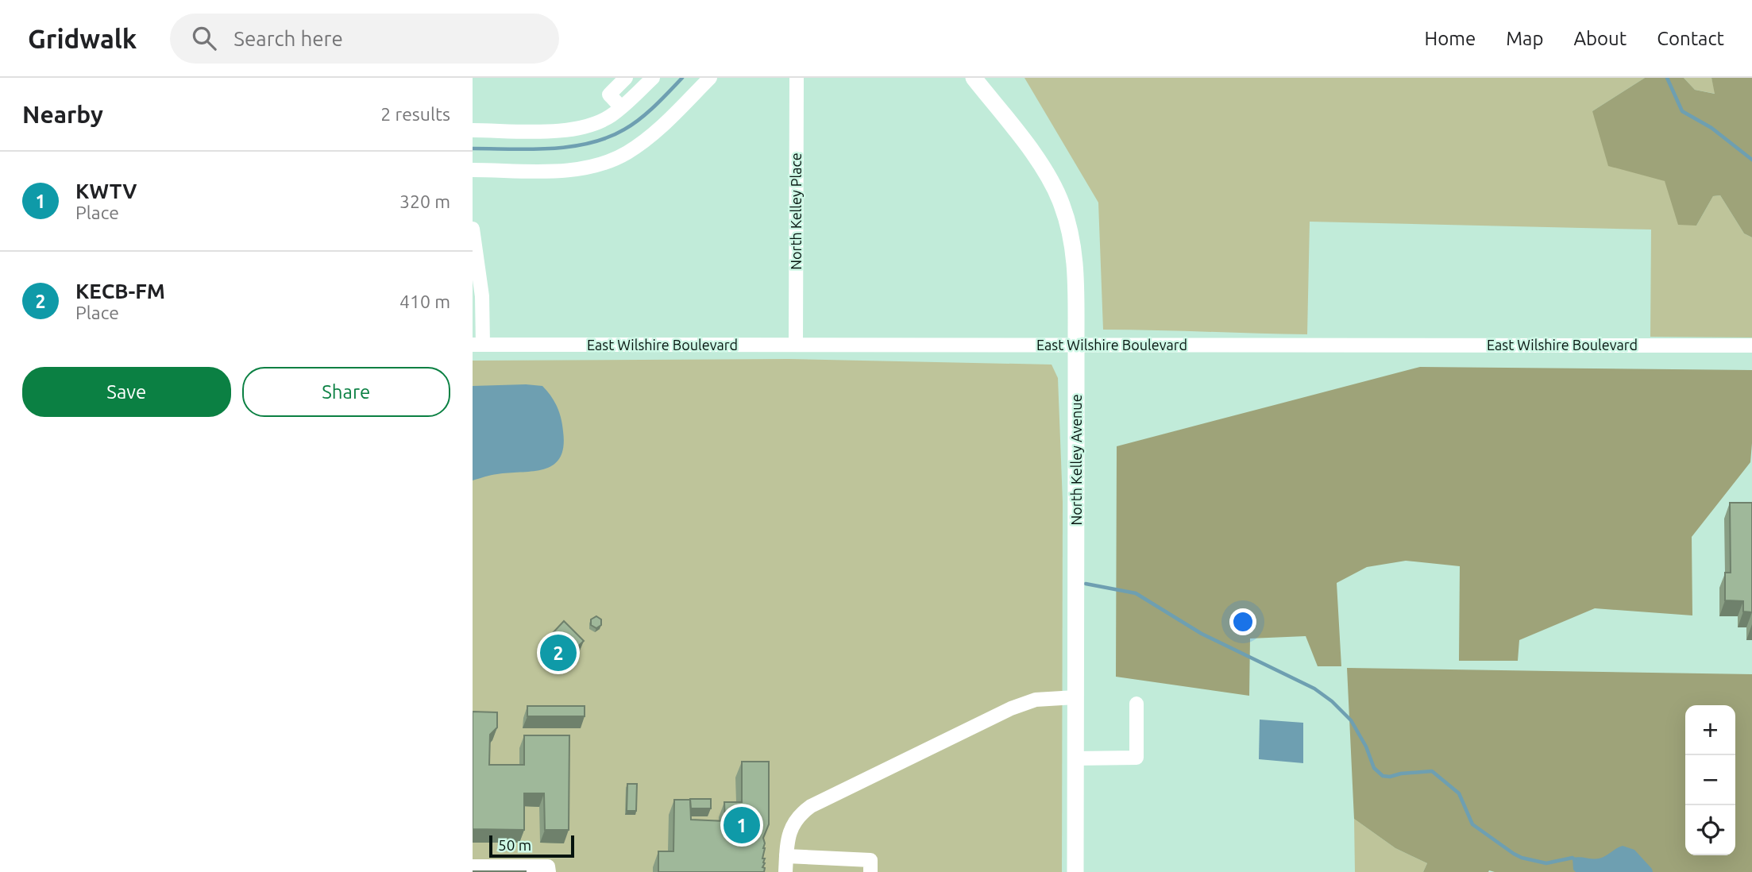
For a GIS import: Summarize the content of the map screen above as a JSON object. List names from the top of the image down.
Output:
{
  "streets": {
    "main road": ["North Kelley Avenue"],
    "street": ["North Kelley Place", "East Wilshire Boulevard"]
  },
  "crossings": [
    ["North Kelley Place", "East Wilshire Boulevard"],
    ["East Wilshire Boulevard", "North Kelley Avenue"]
  ],
  "scale_bar": "50 m",
  "page": {
    "header": "Gridwalk",
    "search": "Search here",
    "nav": [
      "Home",
      "Map",
      "About",
      "Contact"
    ],
    "heading": ["Nearby", "2 results"],
    "list": [
      {
        "mark": "1",
        "name": "KWTV",
        "note": "Place",
        "value": "320 m"
      },
      {
        "mark": "2",
        "name": "KECB-FM",
        "note": "Place",
        "value": "410 m"
      }
    ],
    "buttons": ["Save", "Share"],
    "pins": ["2", "1"],
    "map_buttons": ["+", "−"],
    "scale": "50 m"
  }
}
